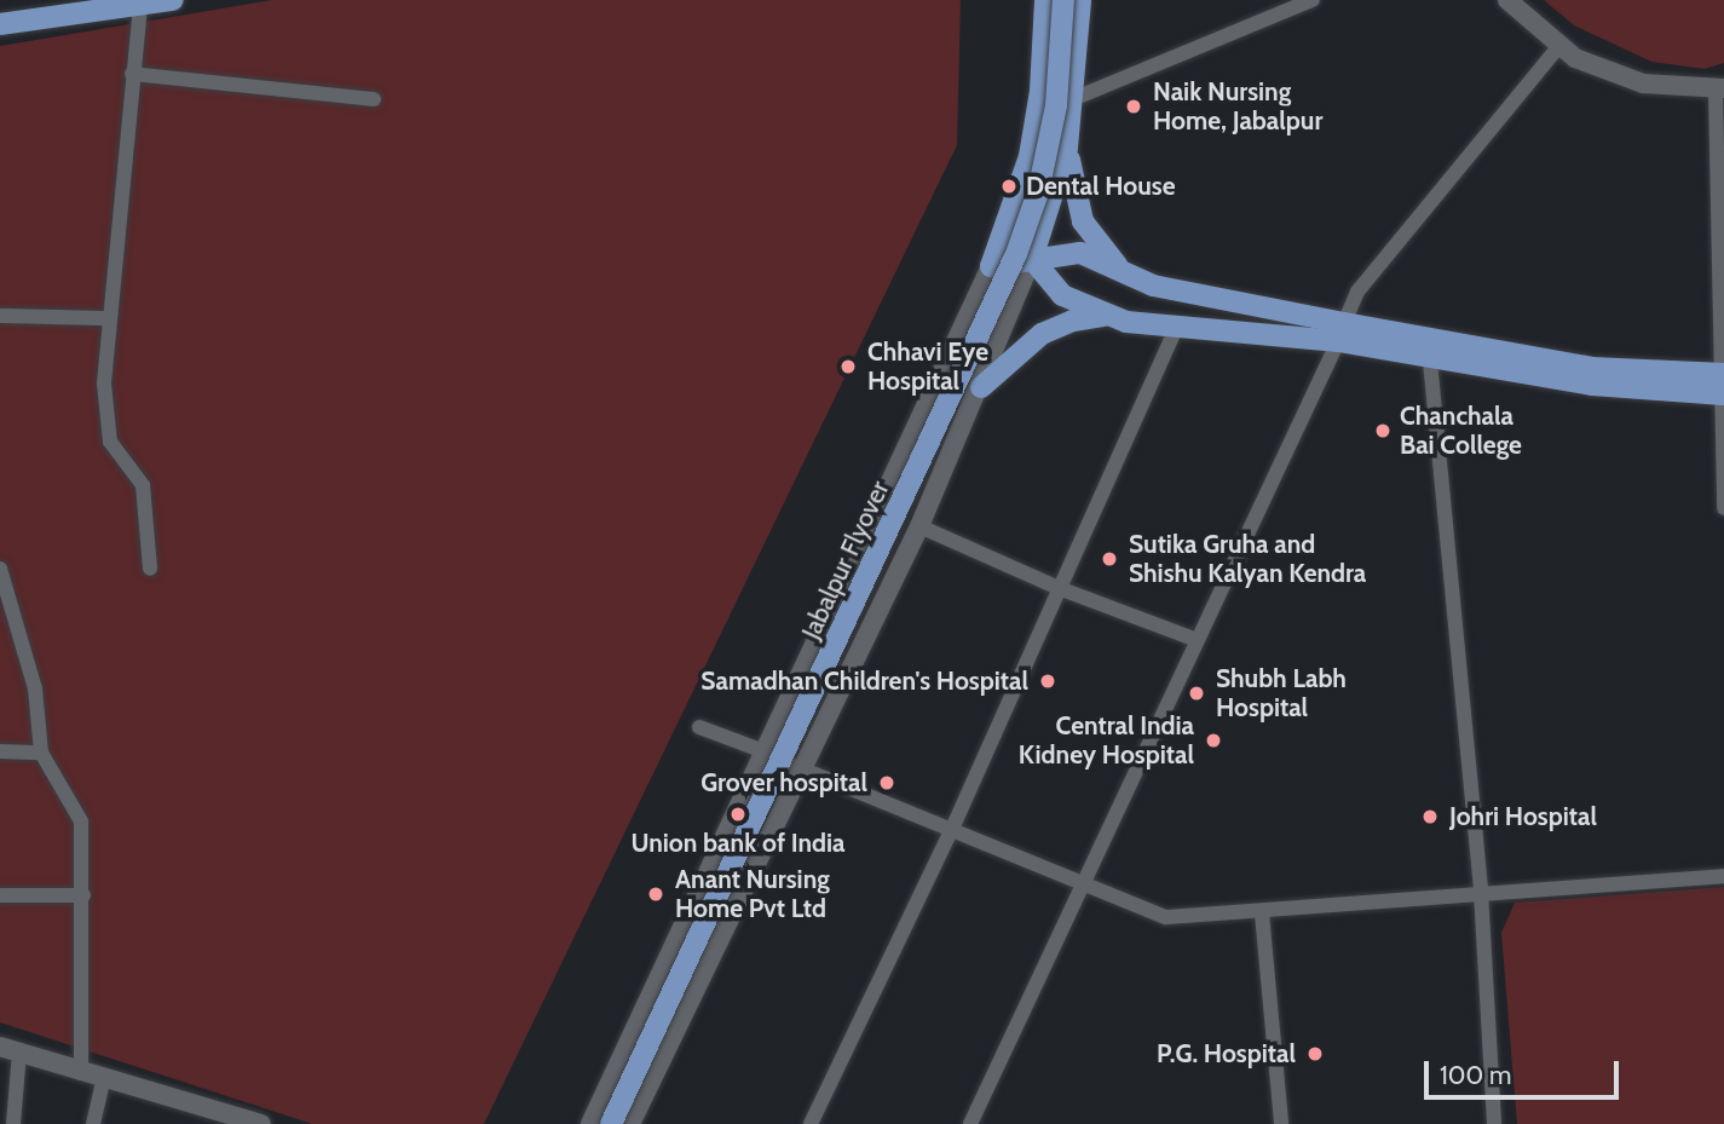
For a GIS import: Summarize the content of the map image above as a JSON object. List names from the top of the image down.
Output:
{
  "streets": {
    "main road": ["Jabalpur Flyover"]
  },
  "places": [
    "Naik Nursing Home, Jabalpur",
    "Dental House",
    "Chhavi Eye Hospital",
    "Chanchala Bai College",
    "Sutika Gruha and Shishu Kalyan Kendra",
    "Samadhan Children's Hospital",
    "Shubh Labh Hospital",
    "Central India Kidney Hospital",
    "Grover hospital",
    "Union bank of India",
    "Johri Hospital",
    "Anant Nursing Home Pvt Ltd",
    "P.G. Hospital"
  ],
  "scale_bar": "100 m"
}
